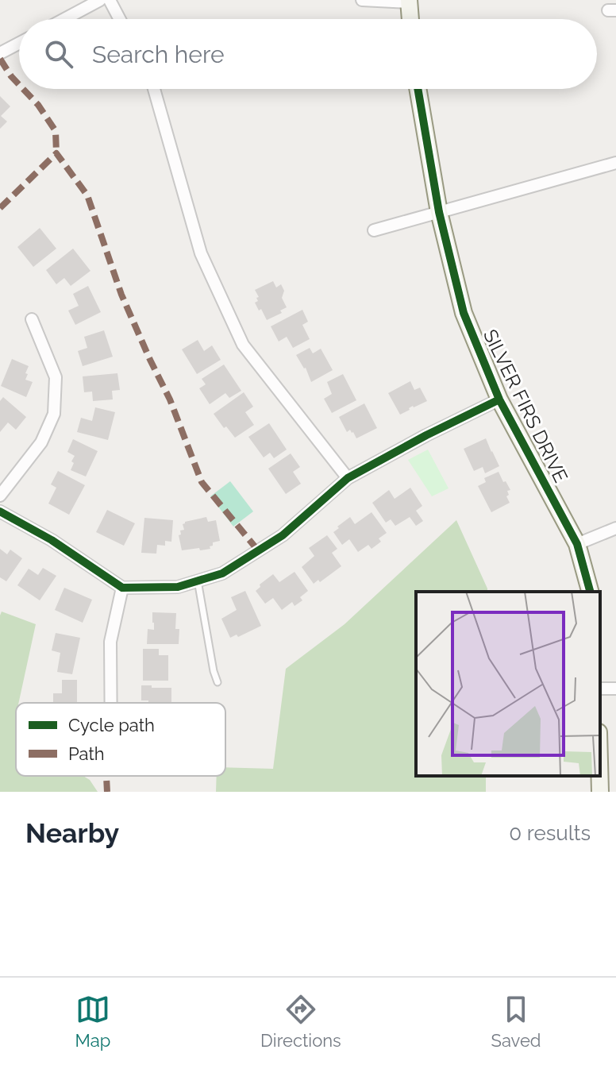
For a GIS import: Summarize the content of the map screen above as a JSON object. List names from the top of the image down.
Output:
{
  "streets": {
    "street": ["SILVER FIRS DRIVE"]
  },
  "legend": ["Cycle path", "Path"],
  "page": {
    "search": "Search here",
    "heading": ["Nearby", "0 results"],
    "nav": ["Map", "Directions", "Saved"]
  }
}
